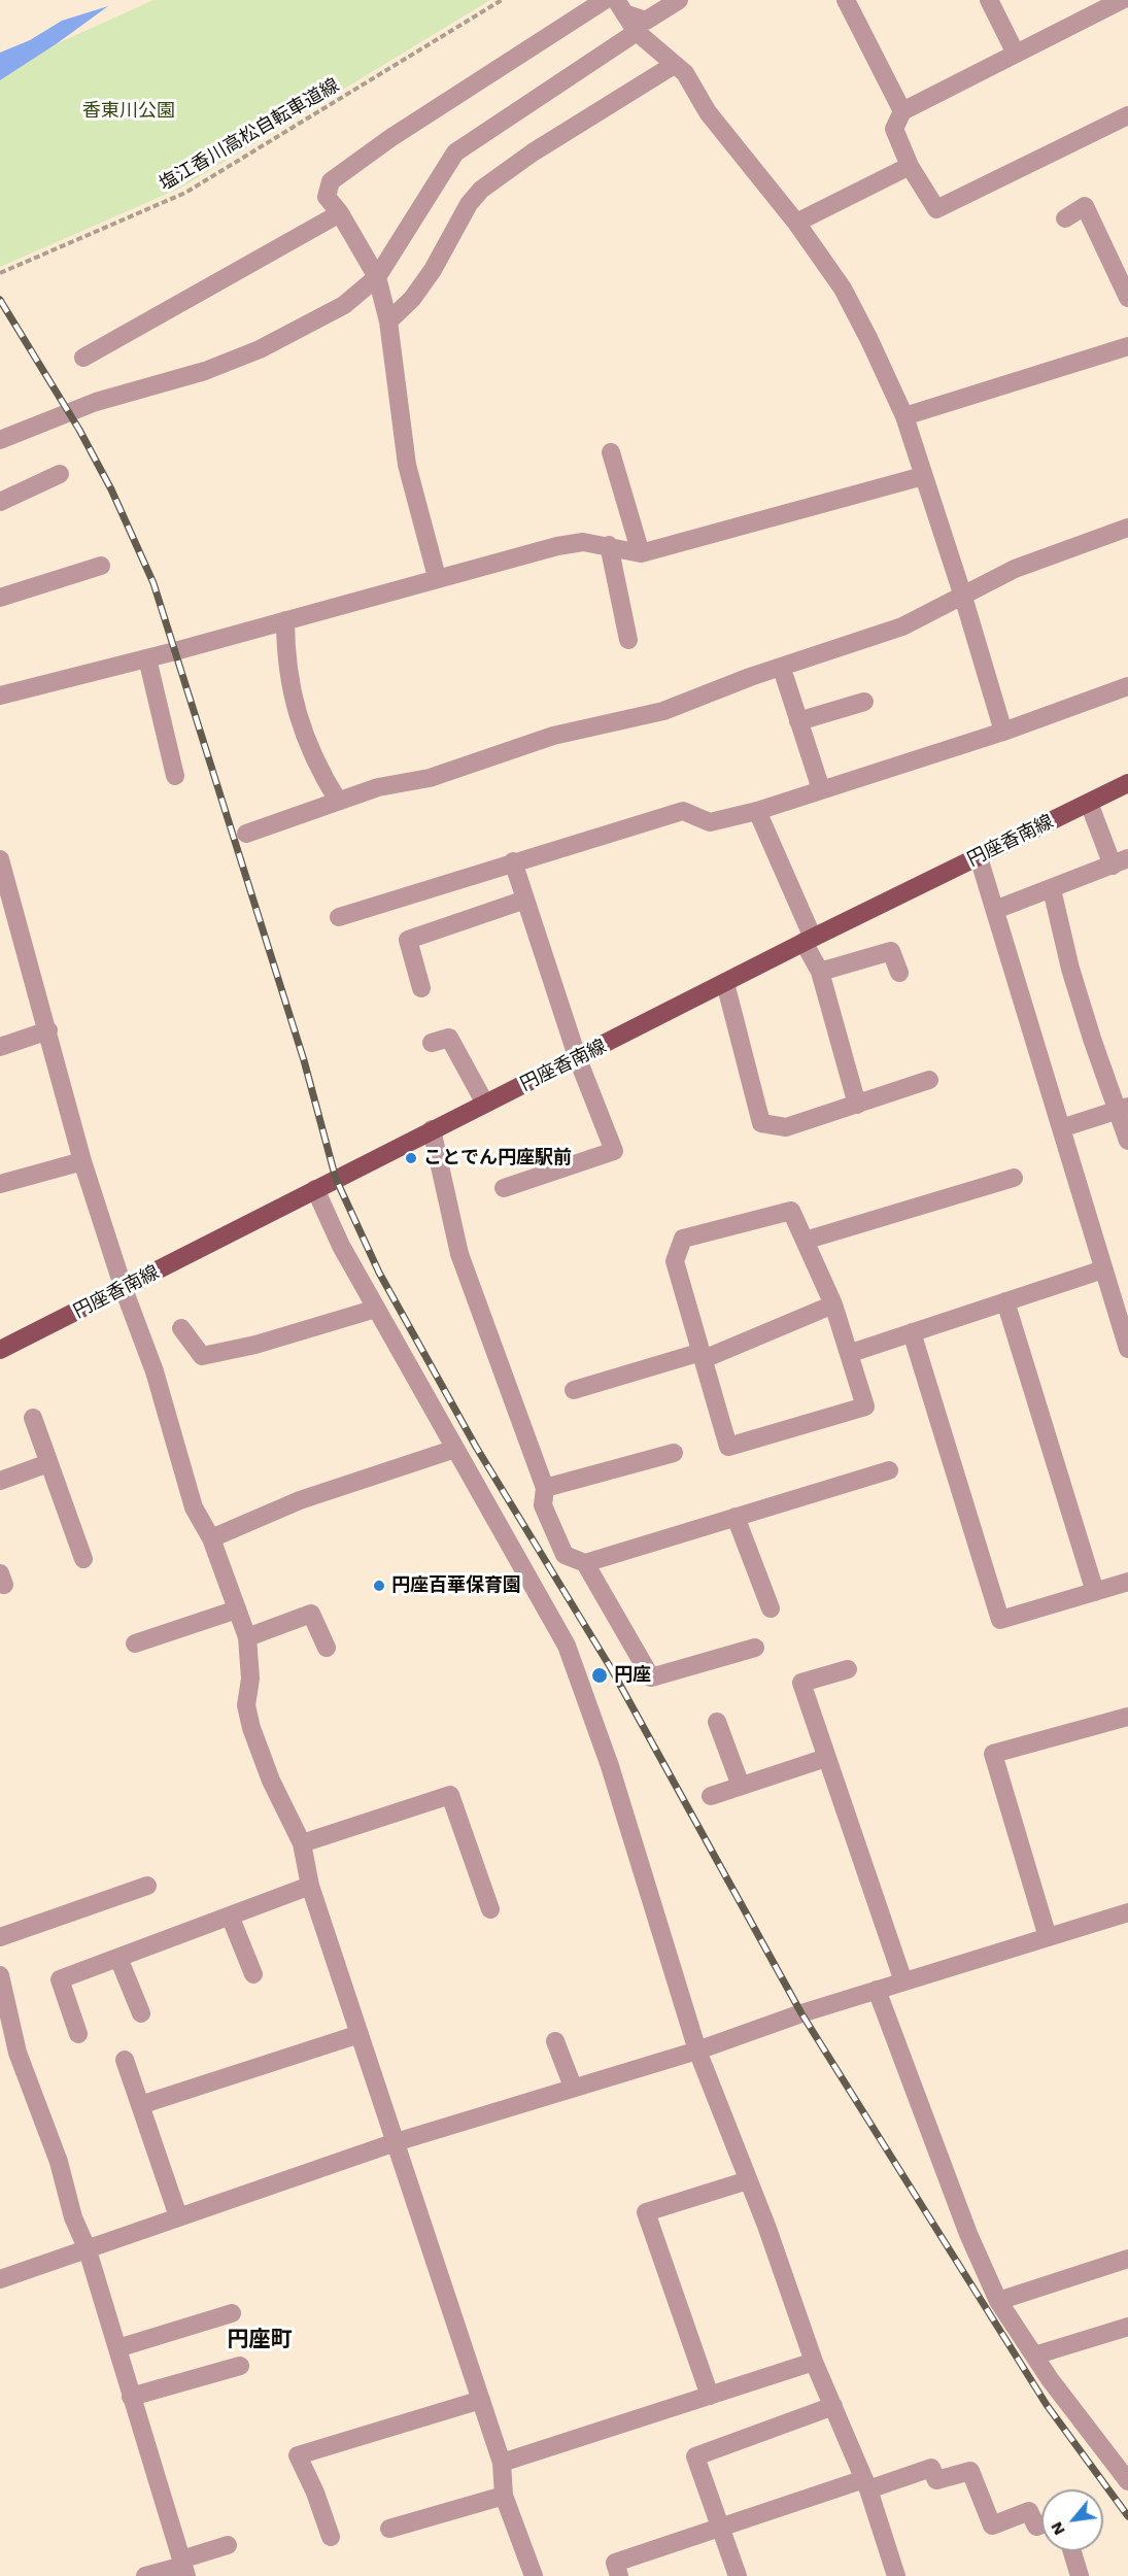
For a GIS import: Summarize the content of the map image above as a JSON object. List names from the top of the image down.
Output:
{
  "streets": {
    "main road": ["円座香南線"],
    "path": ["塩江香川高松自転車道線"]
  },
  "districts": ["円座町"],
  "parks": ["香東川公園"],
  "places": ["ことでん円座駅前", "円座百華保育園", "円座"],
  "north": "bottom left"
}
